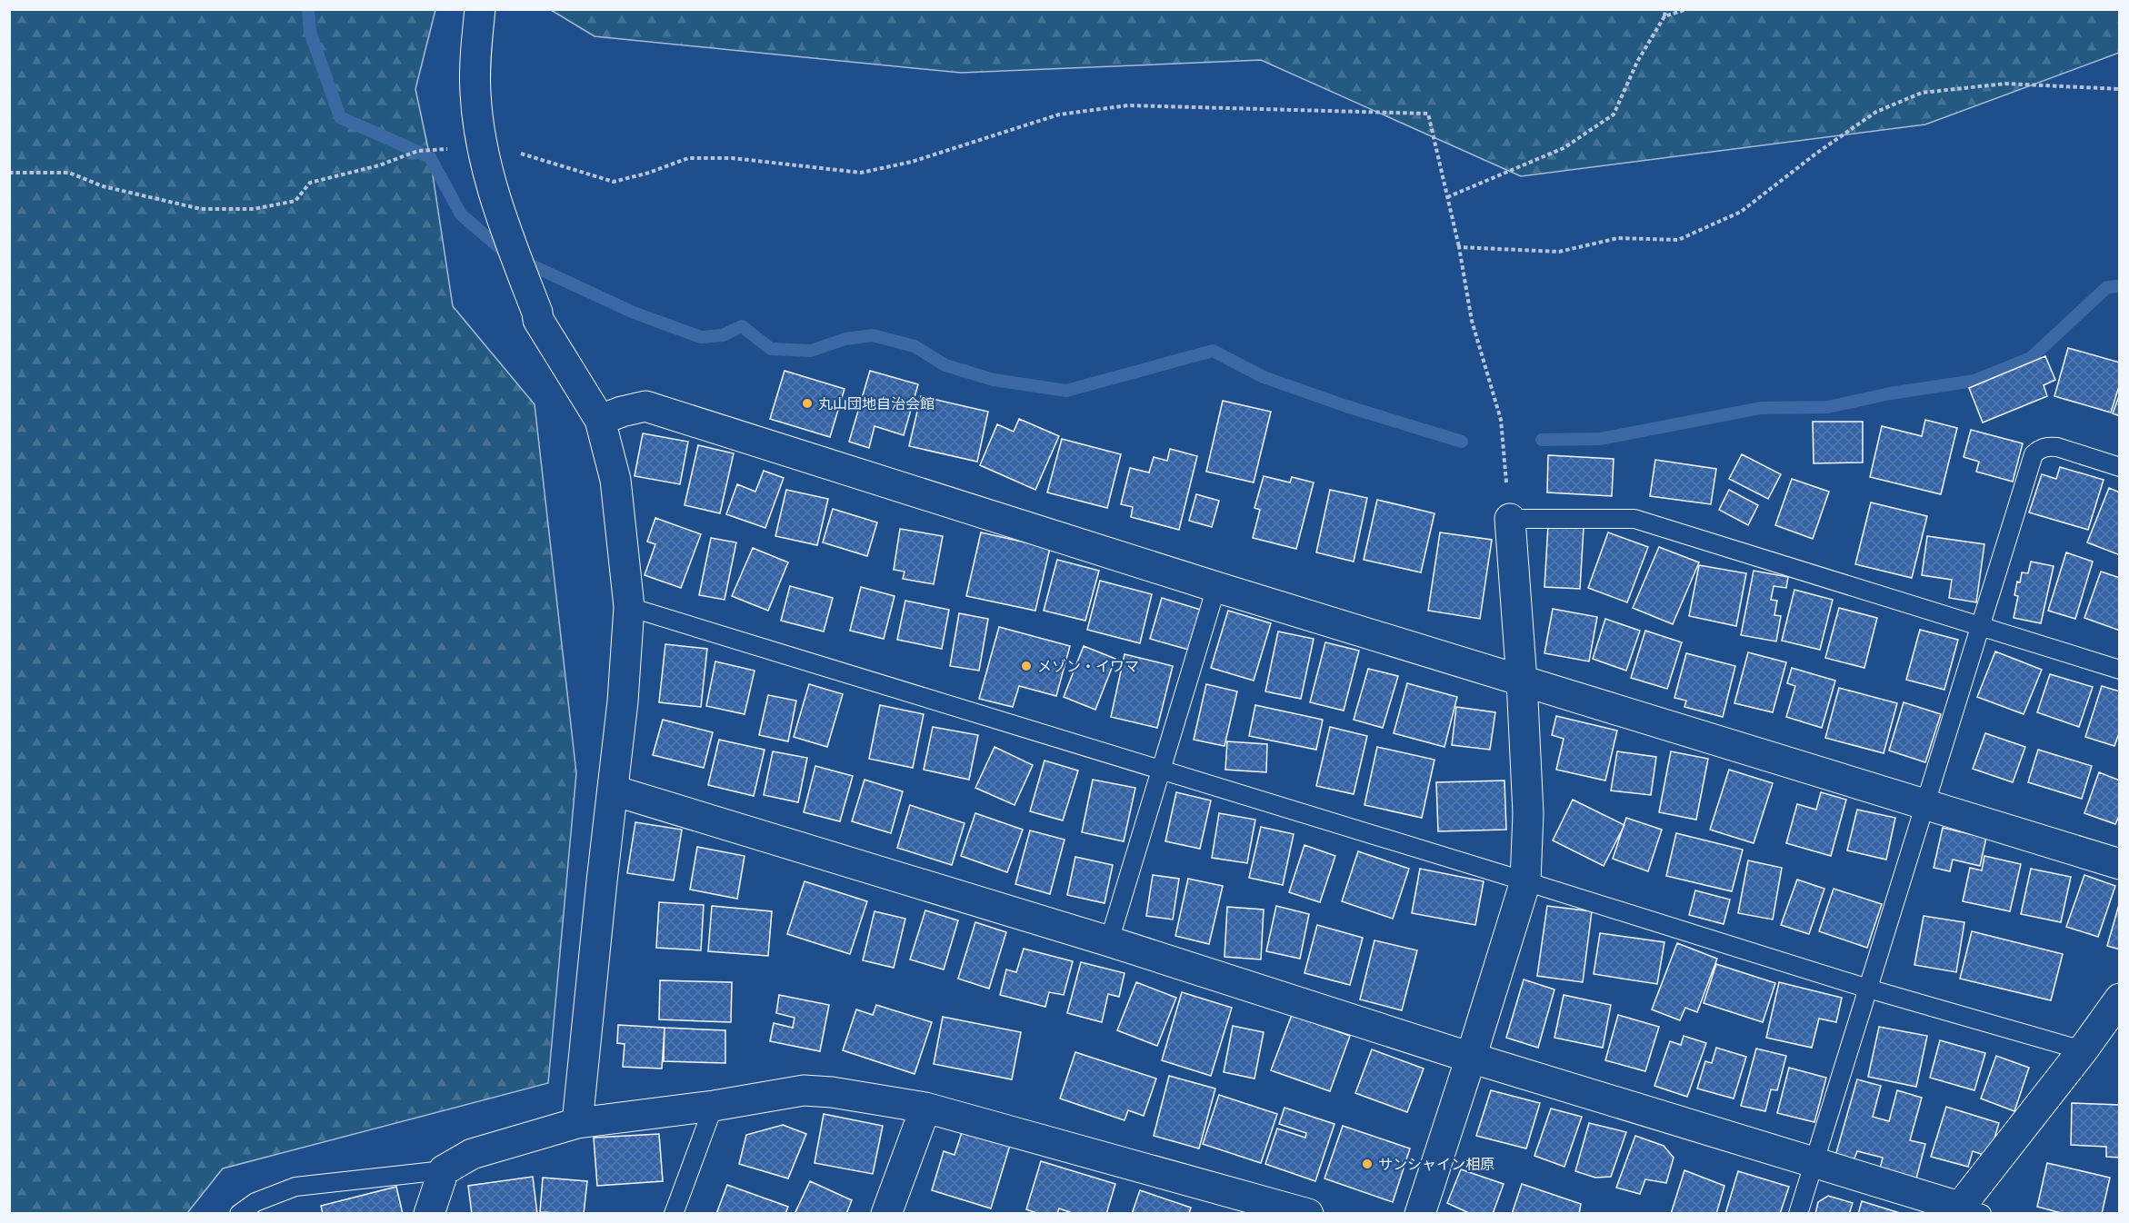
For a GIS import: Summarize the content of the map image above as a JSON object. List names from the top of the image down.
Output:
{
  "places": ["丸山団地自治会館", "メゾン・イワマ", "サンシャイン相原"]
}
